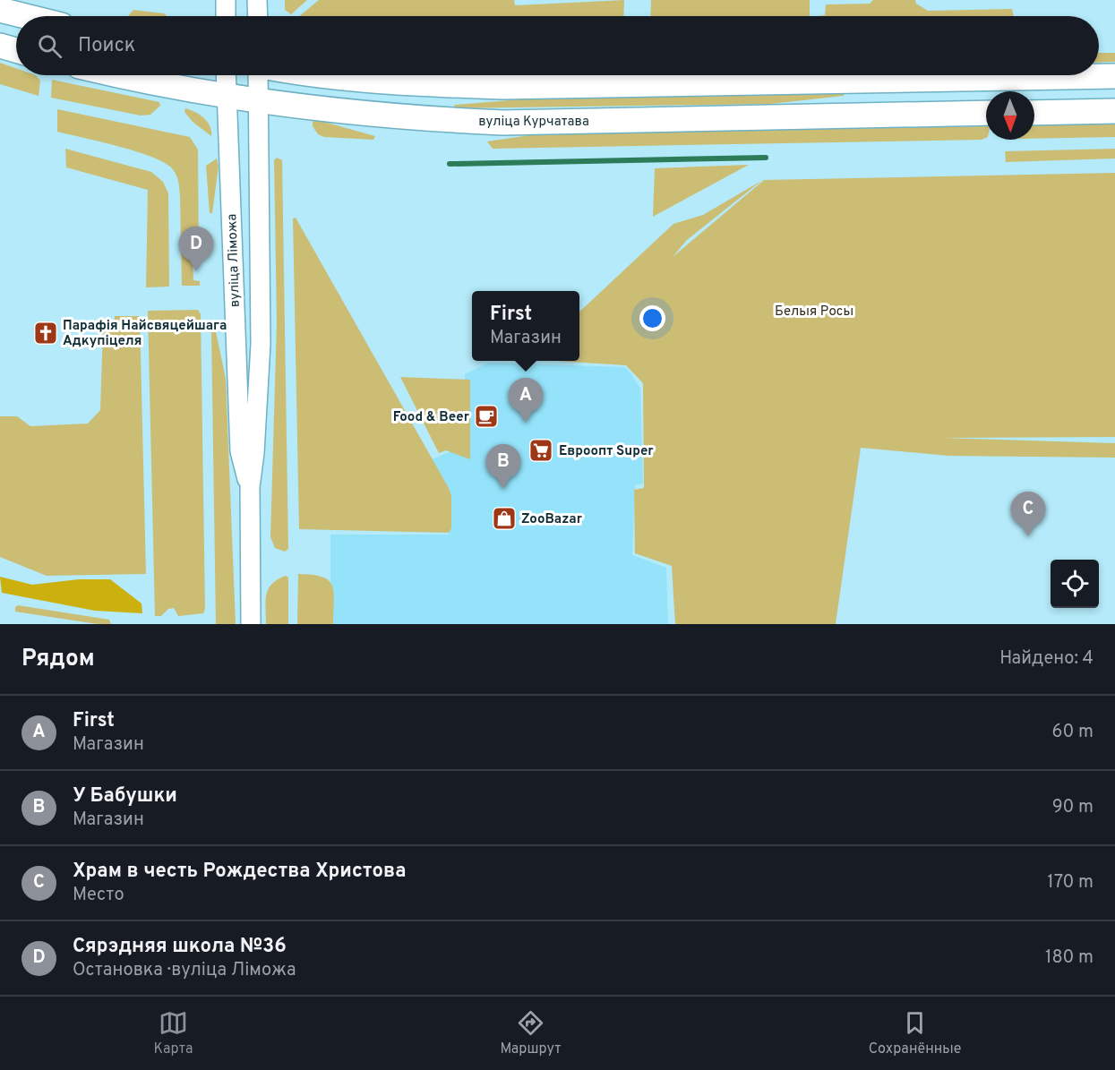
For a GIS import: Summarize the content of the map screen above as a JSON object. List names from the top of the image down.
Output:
{
  "streets": {
    "main road": ["вуліца Курчатава"],
    "street": ["вуліца Ліможа"]
  },
  "crossings": [
    ["вуліца Курчатава", "вуліца Ліможа"]
  ],
  "parks": ["Белыя Росы"],
  "places": {
    "church": ["Парафія Найсвяцейшага Адкупіцеля"],
    "cafe": ["Food & Beer"],
    "supermarket": ["Евроопт Super"],
    "shop": ["ZooBazar"]
  },
  "north": "bottom",
  "page": {
    "search": "Поиск",
    "pins": [
      "D",
      "A",
      "B",
      "C"
    ],
    "popup": ["First", "Магазин"],
    "heading": ["Рядом", "Найдено: 4"],
    "list": [
      {
        "mark": "A",
        "name": "First",
        "note": "Магазин",
        "value": "60 m"
      },
      {
        "mark": "B",
        "name": "У Бабушки",
        "note": "Магазин",
        "value": "90 m"
      },
      {
        "mark": "C",
        "name": "Храм в честь Рождества Христова",
        "note": "Место",
        "value": "170 m"
      },
      {
        "mark": "D",
        "name": "Сярэдняя школа №36",
        "note": "Остановка · вуліца Ліможа",
        "value": "180 m"
      }
    ],
    "nav": ["Карта", "Маршрут", "Сохранённые"]
  }
}
